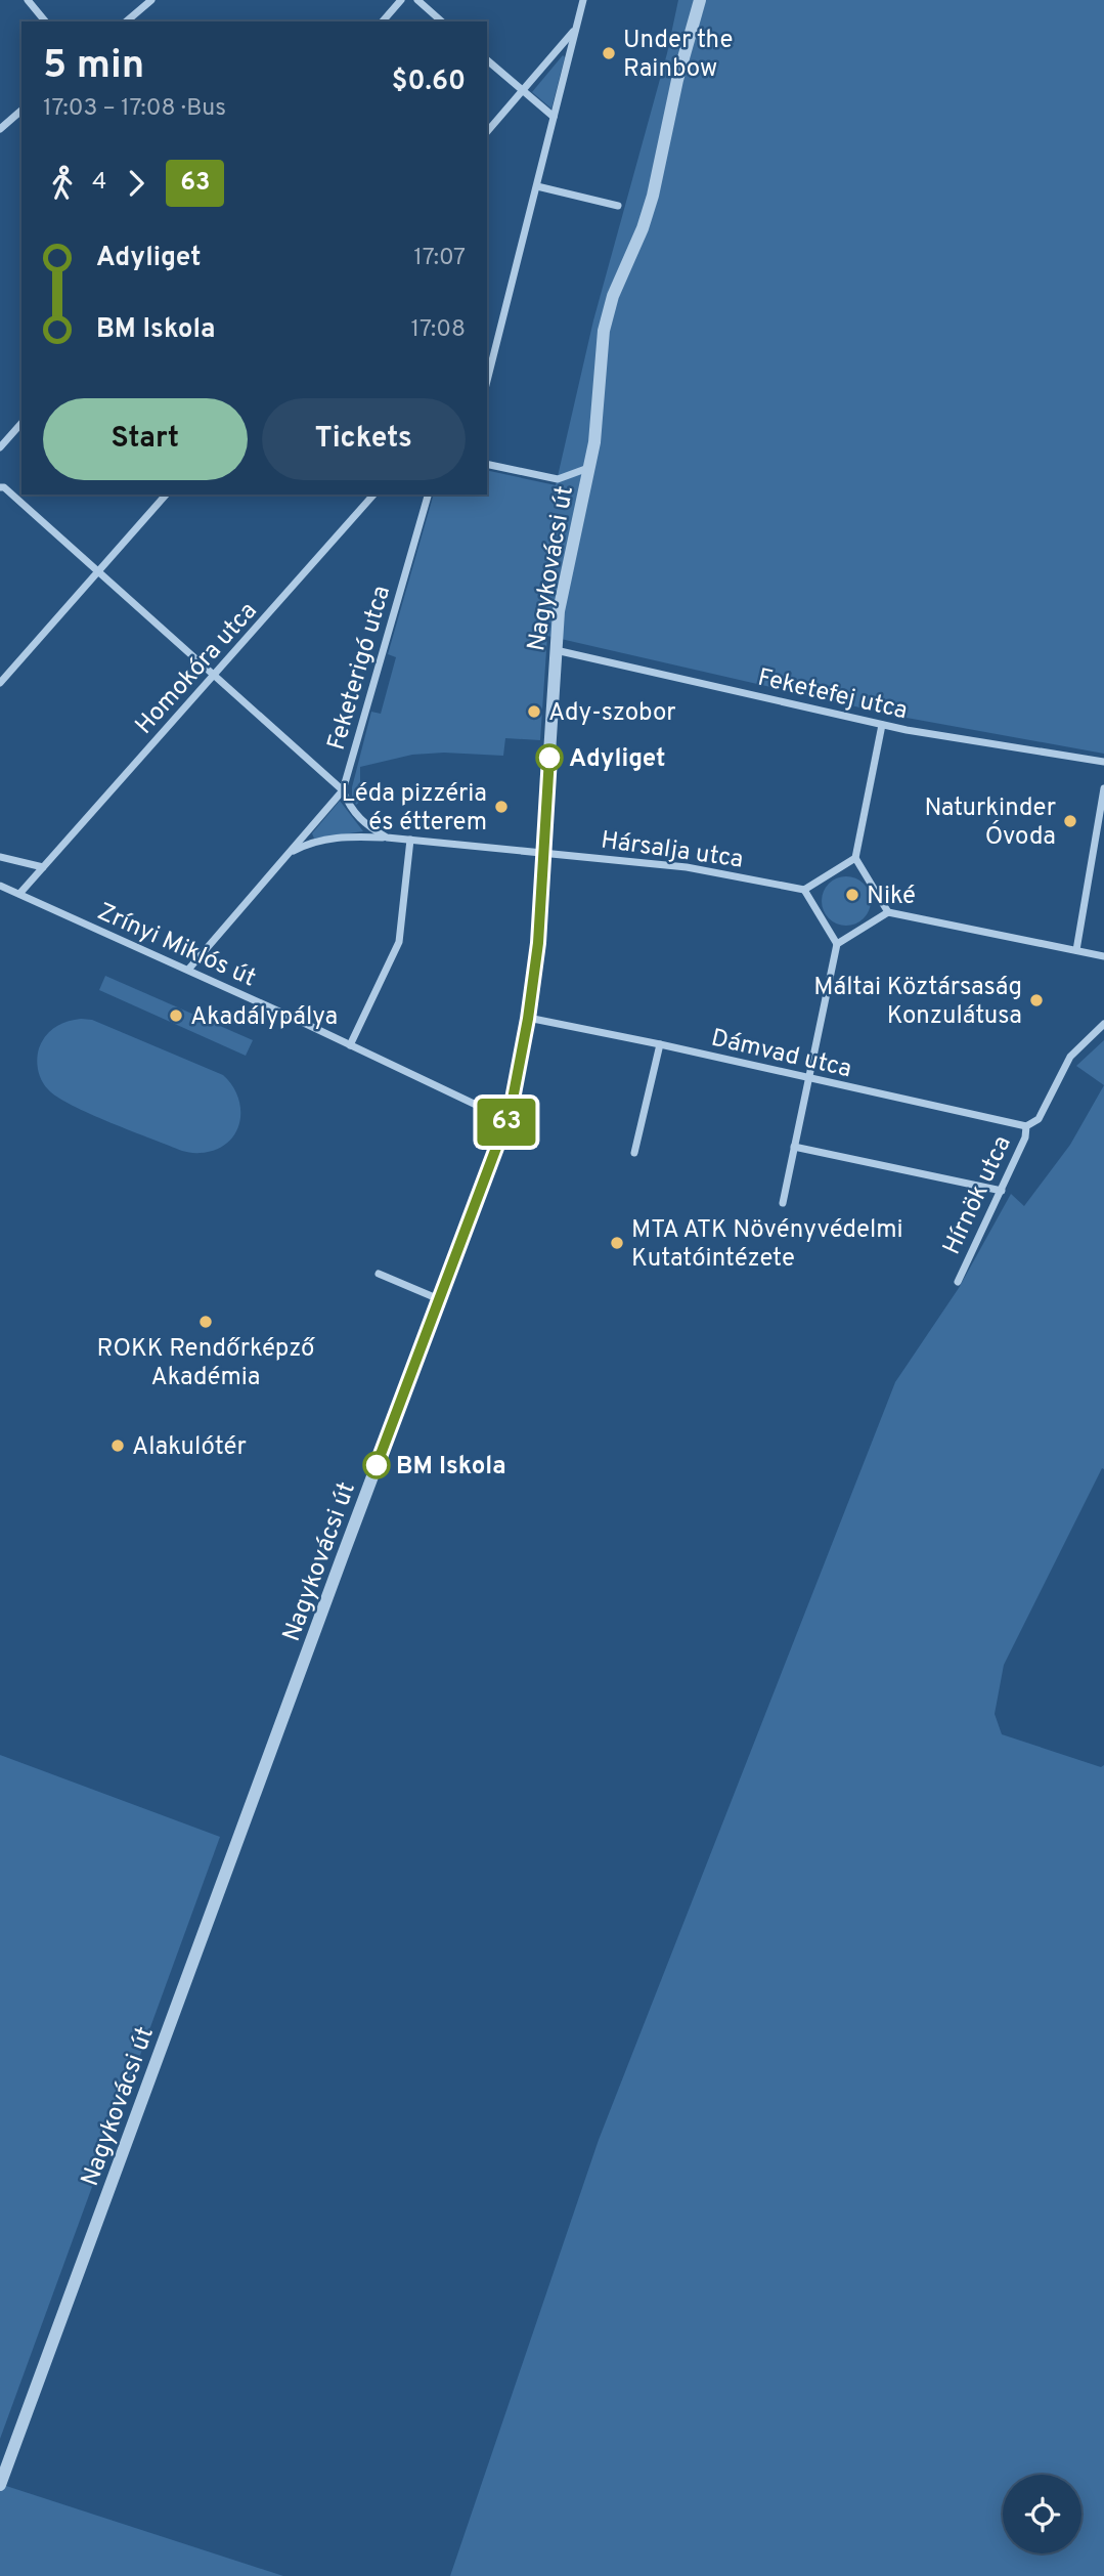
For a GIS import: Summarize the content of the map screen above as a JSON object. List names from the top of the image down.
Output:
{
  "streets": {
    "street": [
      "Nagykovácsi út",
      "Homokóra utca",
      "Feketerigó utca",
      "Feketefej utca",
      "Hársalja utca",
      "Zrínyi Miklós út",
      "Dámvad utca",
      "Hírnök utca"
    ]
  },
  "crossings": [
    ["Nagykovácsi út", "Feketefej utca"],
    ["Nagykovácsi út", "Hársalja utca"],
    ["Nagykovácsi út", "Zrínyi Miklós út"],
    ["Nagykovácsi út", "Dámvad utca"],
    ["Homokóra utca", "Zrínyi Miklós út"],
    ["Feketerigó utca", "Hársalja utca"],
    ["Feketerigó utca", "Zrínyi Miklós út"],
    ["Dámvad utca", "Hírnök utca"]
  ],
  "places": [
    "Under the Rainbow",
    "Ady-szobor",
    "Adyliget",
    "Léda pizzéria és étterem",
    "Naturkinder Óvoda",
    "Niké",
    "Máltai Köztársaság Konzulátusa",
    "Akadálypálya",
    "MTA ATK Növényvédelmi Kutatóintézete",
    "ROKK Rendőrképző Akadémia",
    "Alakulótér",
    "BM Iskola"
  ],
  "lines": ["bus line 63"],
  "page": {
    "on_map": "63",
    "heading": ["5 min", "17:03 – 17:08 · Bus", "$0.60"],
    "legs": ["4", "63"],
    "list": [
      {
        "name": "Adyliget",
        "value": "17:07"
      },
      {
        "name": "BM Iskola",
        "value": "17:08"
      }
    ],
    "buttons": ["Start", "Tickets"]
  }
}
